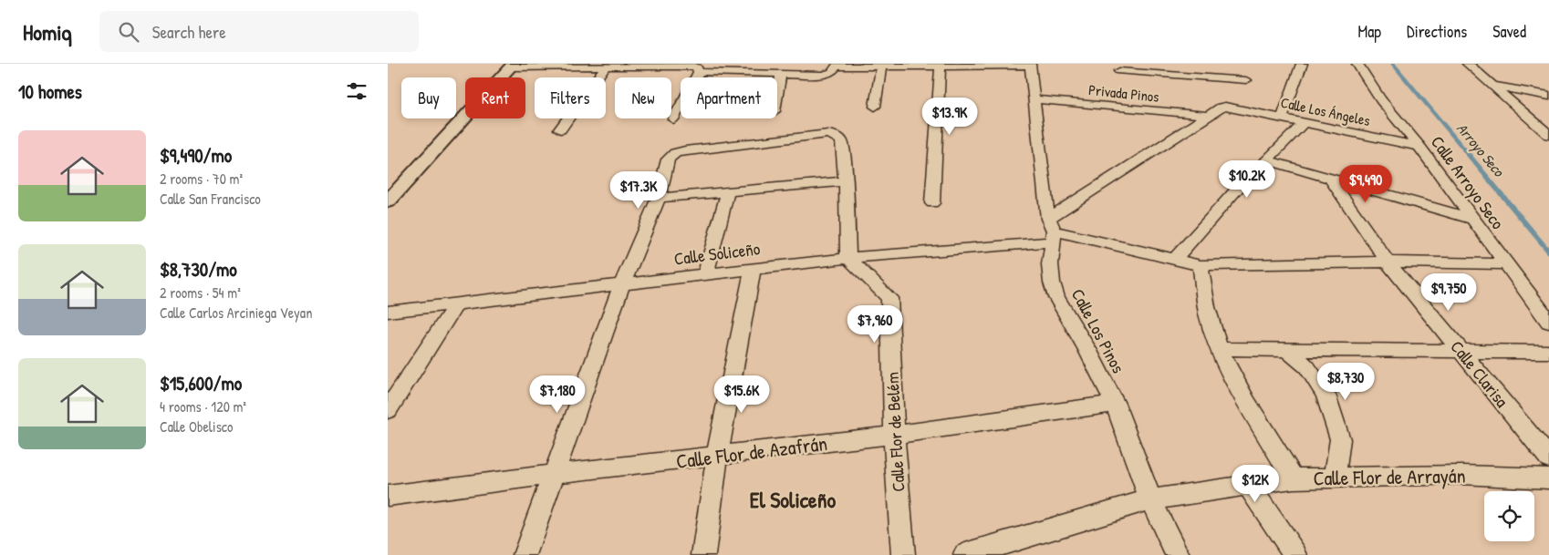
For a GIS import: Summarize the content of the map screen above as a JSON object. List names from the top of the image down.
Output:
{
  "streets": {
    "street": [
      "Privada Pinos",
      "Calle Los Ángeles",
      "Calle Arroyo Seco",
      "Calle Soliceño",
      "Calle Los Pinos",
      "Calle Clarisa",
      "Calle Flor de Belém",
      "Calle Flor de Azafrán",
      "Calle Flor de Arrayán"
    ]
  },
  "crossings": [
    ["Privada Pinos", "Calle Los Ángeles"],
    ["Privada Pinos", "Calle Los Pinos"],
    ["Calle Los Ángeles", "Calle Arroyo Seco"],
    ["Calle Soliceño", "Calle Los Pinos"],
    ["Calle Soliceño", "Calle Flor de Belém"],
    ["Calle Los Pinos", "Calle Flor de Azafrán"],
    ["Calle Los Pinos", "Calle Flor de Arrayán"],
    ["Calle Flor de Belém", "Calle Flor de Azafrán"]
  ],
  "districts": ["El Soliceño"],
  "water": ["Arroyo Seco"],
  "page": {
    "header": "Homiq",
    "search": "Search here",
    "nav": ["Map", "Directions", "Saved"],
    "heading": "10 homes",
    "chip": [
      "Buy",
      "Rent",
      "Filters",
      "New",
      "Apartment"
    ],
    "price": [
      "$13.9K",
      "$10.2K",
      "$9,490",
      "$17.3K",
      "$9,750",
      "$7,960",
      "$8,730",
      "$7,180",
      "$15.6K",
      "$12K"
    ],
    "list": [
      {
        "name": "$9,490/mo",
        "note": "2 rooms · 70 m² · Calle San Francisco"
      },
      {
        "name": "$8,730/mo",
        "note": "2 rooms · 54 m² · Calle Carlos Arciniega Veyan"
      },
      {
        "name": "$15,600/mo",
        "note": "4 rooms · 120 m² · Calle Obelisco"
      }
    ]
  }
}
